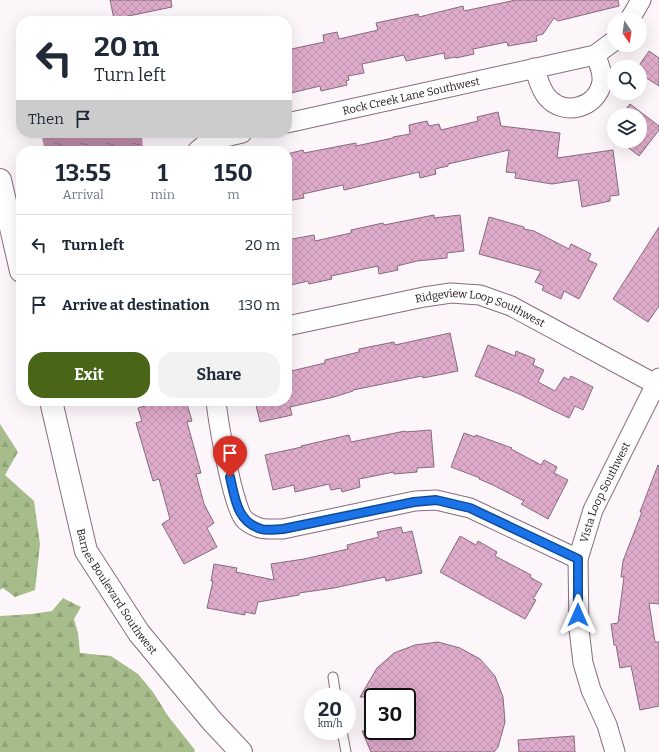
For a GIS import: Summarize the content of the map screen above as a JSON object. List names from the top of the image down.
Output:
{
  "streets": {
    "street": [
      "Rock Creek Lane Southwest",
      "Ridgeview Loop Southwest",
      "Vista Loop Southwest",
      "Barnes Boulevard Southwest"
    ]
  },
  "crossings": [
    ["Ridgeview Loop Southwest", "Vista Loop Southwest"]
  ],
  "north": "bottom",
  "page": {
    "turn": ["20 m", "Turn left"],
    "then": "Then",
    "eta": [
      "13:55",
      "Arrival",
      "1",
      "min",
      "150",
      "m"
    ],
    "list": [
      {
        "name": "Turn left",
        "value": "20 m"
      },
      {
        "name": "Arrive at destination",
        "value": "130 m"
      }
    ],
    "buttons": ["Exit", "Share"],
    "speed": "20 km/h",
    "limit": "30"
  }
}
